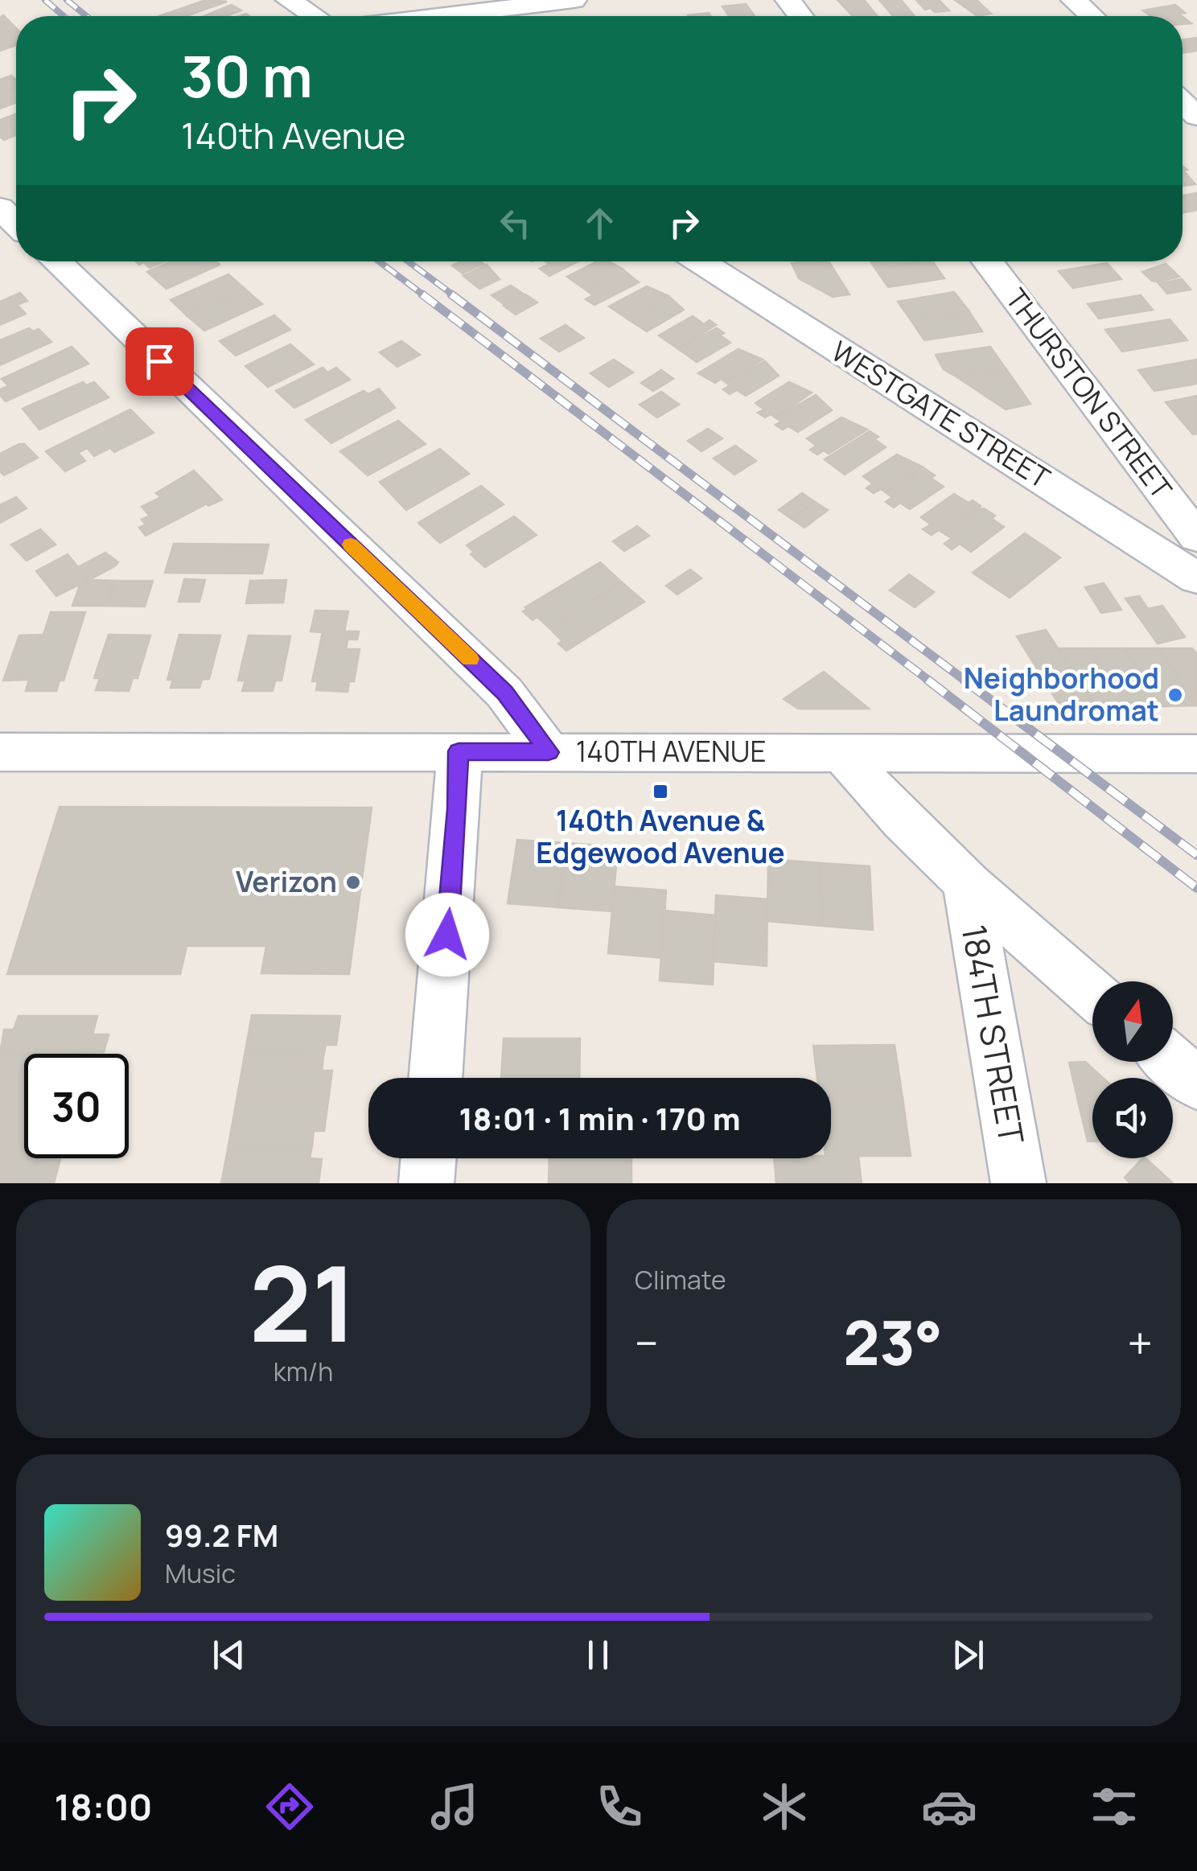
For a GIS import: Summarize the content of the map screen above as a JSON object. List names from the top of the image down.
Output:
{
  "streets": {
    "street": [
      "THURSTON STREET",
      "WESTGATE STREET",
      "140TH AVENUE",
      "184TH STREET"
    ]
  },
  "places": {
    "other": ["Neighborhood Laundromat", "Verizon"],
    "transit": ["140th Avenue & Edgewood Avenue"]
  },
  "north": "top",
  "page": {
    "turn": ["30 m", "140th Avenue"],
    "limit": "30",
    "trip": "18:01 · 1 min · 170 m",
    "tile": [
      ["21", "km/h"],
      "Climate"
    ],
    "heat": ["−", "23°", "+"],
    "song": ["99.2 FM", "Music"],
    "tabs": "18:00"
  }
}
